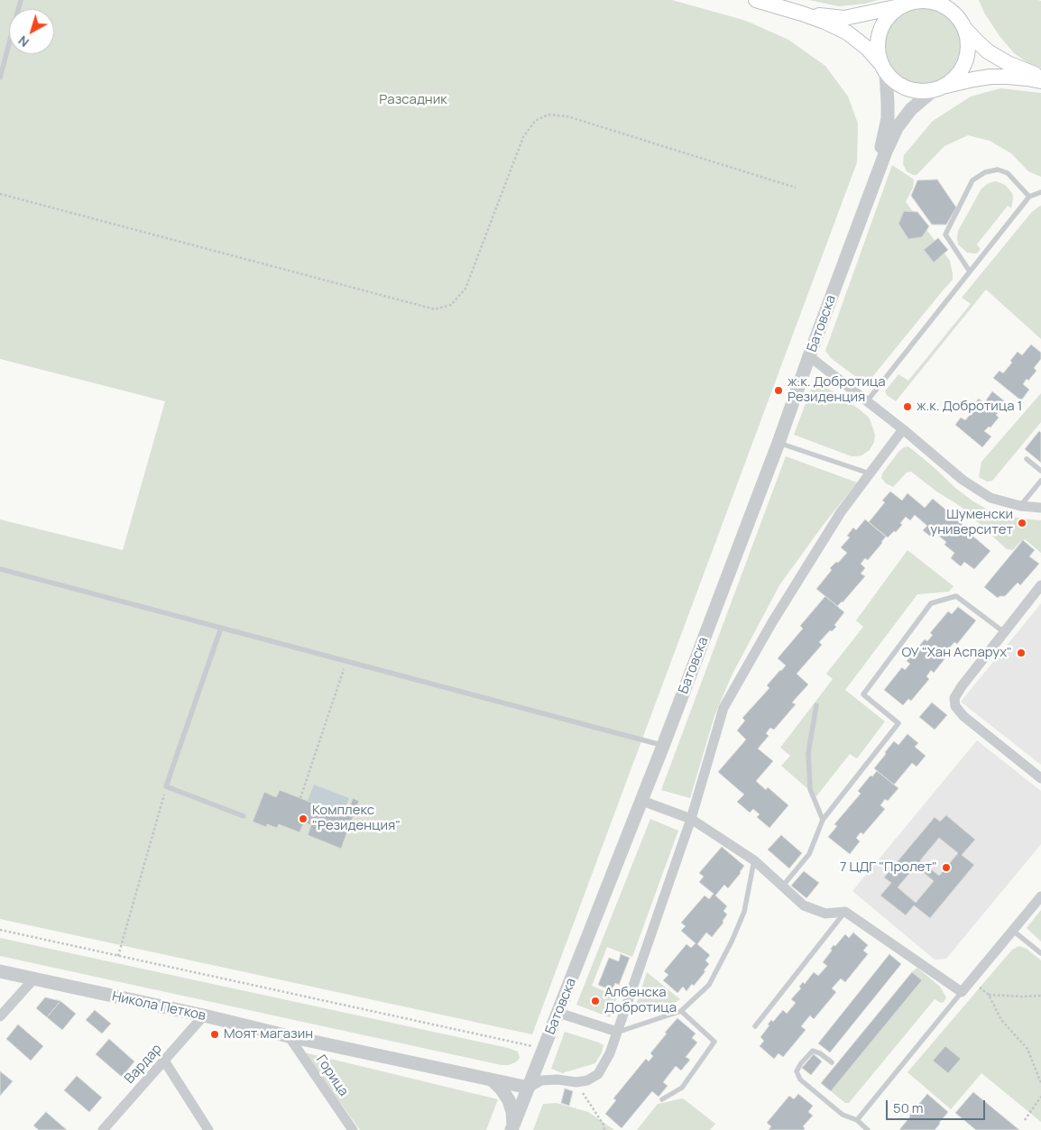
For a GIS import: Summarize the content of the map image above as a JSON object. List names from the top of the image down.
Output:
{
  "streets": {
    "street": [
      "Батовска",
      "Никола Петков",
      "Вардар",
      "Горица"
    ]
  },
  "crossings": [
    ["Батовска", "Никола Петков"],
    ["Никола Петков", "Вардар"],
    ["Никола Петков", "Горица"]
  ],
  "parks": ["Разсадник"],
  "places": [
    "ж.к. Добротица Резиденция",
    "ж.к. Добротица 1",
    "Шуменски университет",
    "ОУ \"Хан Аспарух\"",
    "Комплекс \"Резиденция\"",
    "7 ЦДГ \"Пролет\"",
    "Албенска Добротица",
    "Моят магазин"
  ],
  "scale_bar": "50 m",
  "north": "bottom left"
}
